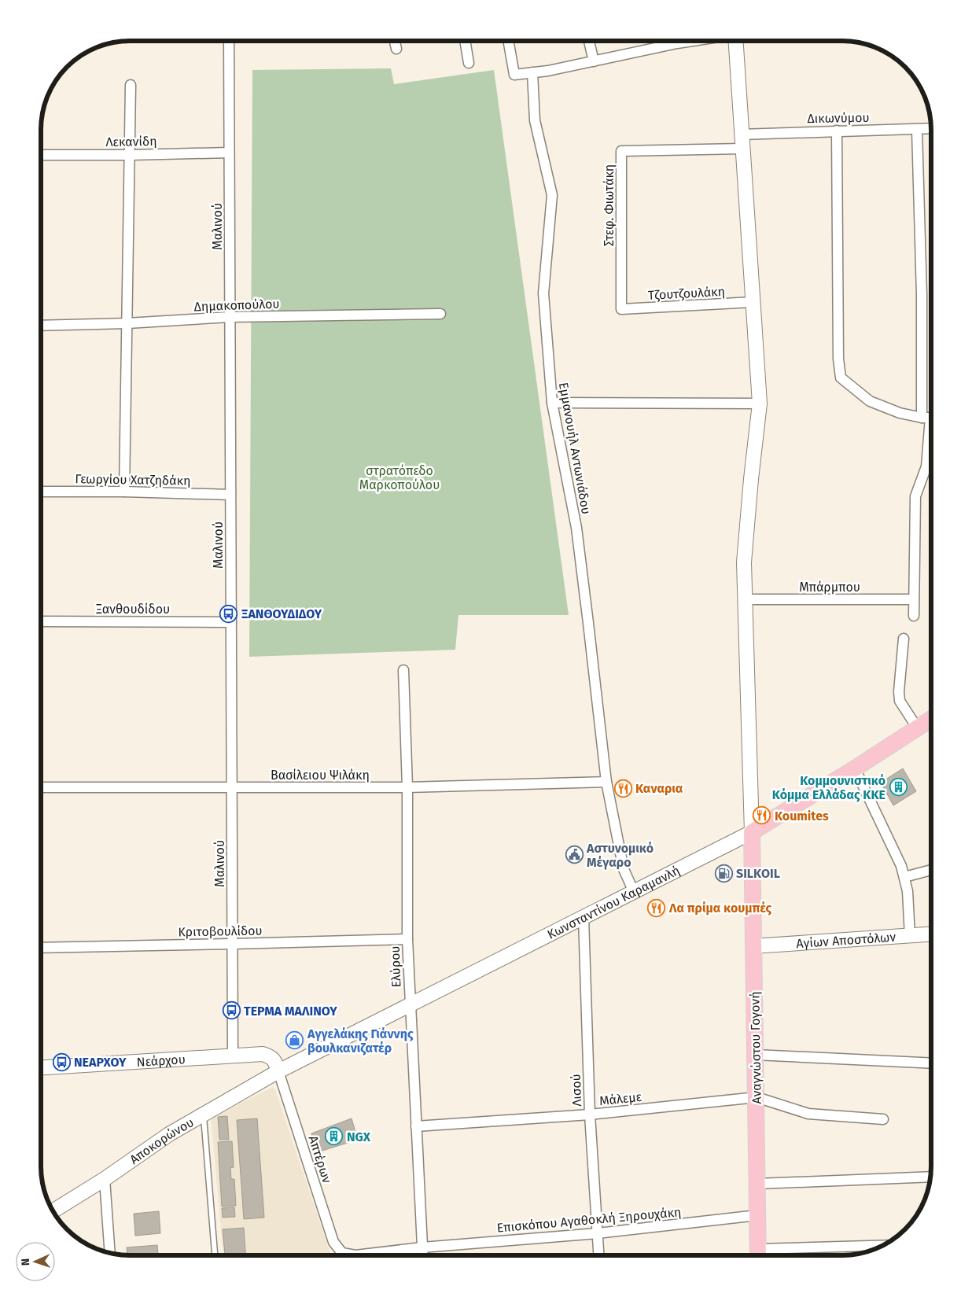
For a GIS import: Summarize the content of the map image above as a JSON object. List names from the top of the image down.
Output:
{
  "streets": {
    "main road": [
      "Κωνσταντίνου Καραμανλή",
      "Αγίων Αποστόλων",
      "Αναγνώστου Γογονή",
      "Νεάρχου",
      "Αποκορώνου"
    ],
    "street": [
      "Δικωνύμου",
      "Λεκανίδη",
      "Στεφ. Φιωτάκη",
      "Μαλινού",
      "Τζουτζουλάκη",
      "Δημακοπούλου",
      "Εμμανουήλ Αντωνιάδου",
      "Γεωργίου Χατζηδάκη",
      "Μπάρμπου",
      "Ξανθουδίδου",
      "Βασίλειου Ψιλάκη",
      "Κριτοβουλίδου",
      "Ελύρου",
      "Λισού",
      "Μάλεμε",
      "Απτέρων",
      "Επισκόπου Αγαθοκλή Ξηρουχάκη"
    ]
  },
  "crossings": [
    ["Λεκανίδη", "Μαλινού"],
    ["Στεφ. Φιωτάκη", "Τζουτζουλάκη"],
    ["Μαλινού", "Δημακοπούλου"],
    ["Μαλινού", "Γεωργίου Χατζηδάκη"],
    ["Μαλινού", "Ξανθουδίδου"],
    ["Μαλινού", "Βασίλειου Ψιλάκη"],
    ["Μαλινού", "Κριτοβουλίδου"],
    ["Μαλινού", "Νεάρχου"],
    ["Εμμανουήλ Αντωνιάδου", "Βασίλειου Ψιλάκη"],
    ["Εμμανουήλ Αντωνιάδου", "Κωνσταντίνου Καραμανλή"],
    ["Βασίλειου Ψιλάκη", "Ελύρου"],
    ["Κωνσταντίνου Καραμανλή", "Ελύρου"],
    ["Κωνσταντίνου Καραμανλή", "Αναγνώστου Γογονή"],
    ["Κωνσταντίνου Καραμανλή", "Νεάρχου"],
    ["Κωνσταντίνου Καραμανλή", "Λισού"],
    ["Κωνσταντίνου Καραμανλή", "Αποκορώνου"],
    ["Κωνσταντίνου Καραμανλή", "Απτέρων"],
    ["Κριτοβουλίδου", "Ελύρου"],
    ["Αγίων Αποστόλων", "Αναγνώστου Γογονή"],
    ["Ελύρου", "Μάλεμε"],
    ["Ελύρου", "Επισκόπου Αγαθοκλή Ξηρουχάκη"],
    ["Αναγνώστου Γογονή", "Μάλεμε"],
    ["Αναγνώστου Γογονή", "Επισκόπου Αγαθοκλή Ξηρουχάκη"],
    ["Νεάρχου", "Αποκορώνου"],
    ["Νεάρχου", "Απτέρων"],
    ["Λισού", "Μάλεμε"],
    ["Λισού", "Επισκόπου Αγαθοκλή Ξηρουχάκη"],
    ["Αποκορώνου", "Απτέρων"],
    ["Απτέρων", "Επισκόπου Αγαθοκλή Ξηρουχάκη"]
  ],
  "parks": ["στρατόπεδο Μαρκοπούλου"],
  "places": {
    "bus stop": ["ΞΑΝΘΟΥΔΙΔΟΥ", "ΤΕΡΜΑ ΜΑΛΙΝΟΥ", "ΝΕΑΡΧΟΥ"],
    "building": ["Κομμουνιστικό Κόμμα Ελλάδας ΚΚΕ", "NGX"],
    "restaurant": ["Καναρια", "Koumites", "Λα πρίμα κουμπές"],
    "public building": ["Αστυνομικό Μέγαρο"],
    "fuel station": ["SILKOIL"],
    "shop": ["Αγγελάκης Γιάννης βουλκανιζατέρ"]
  },
  "north": "left"
}
